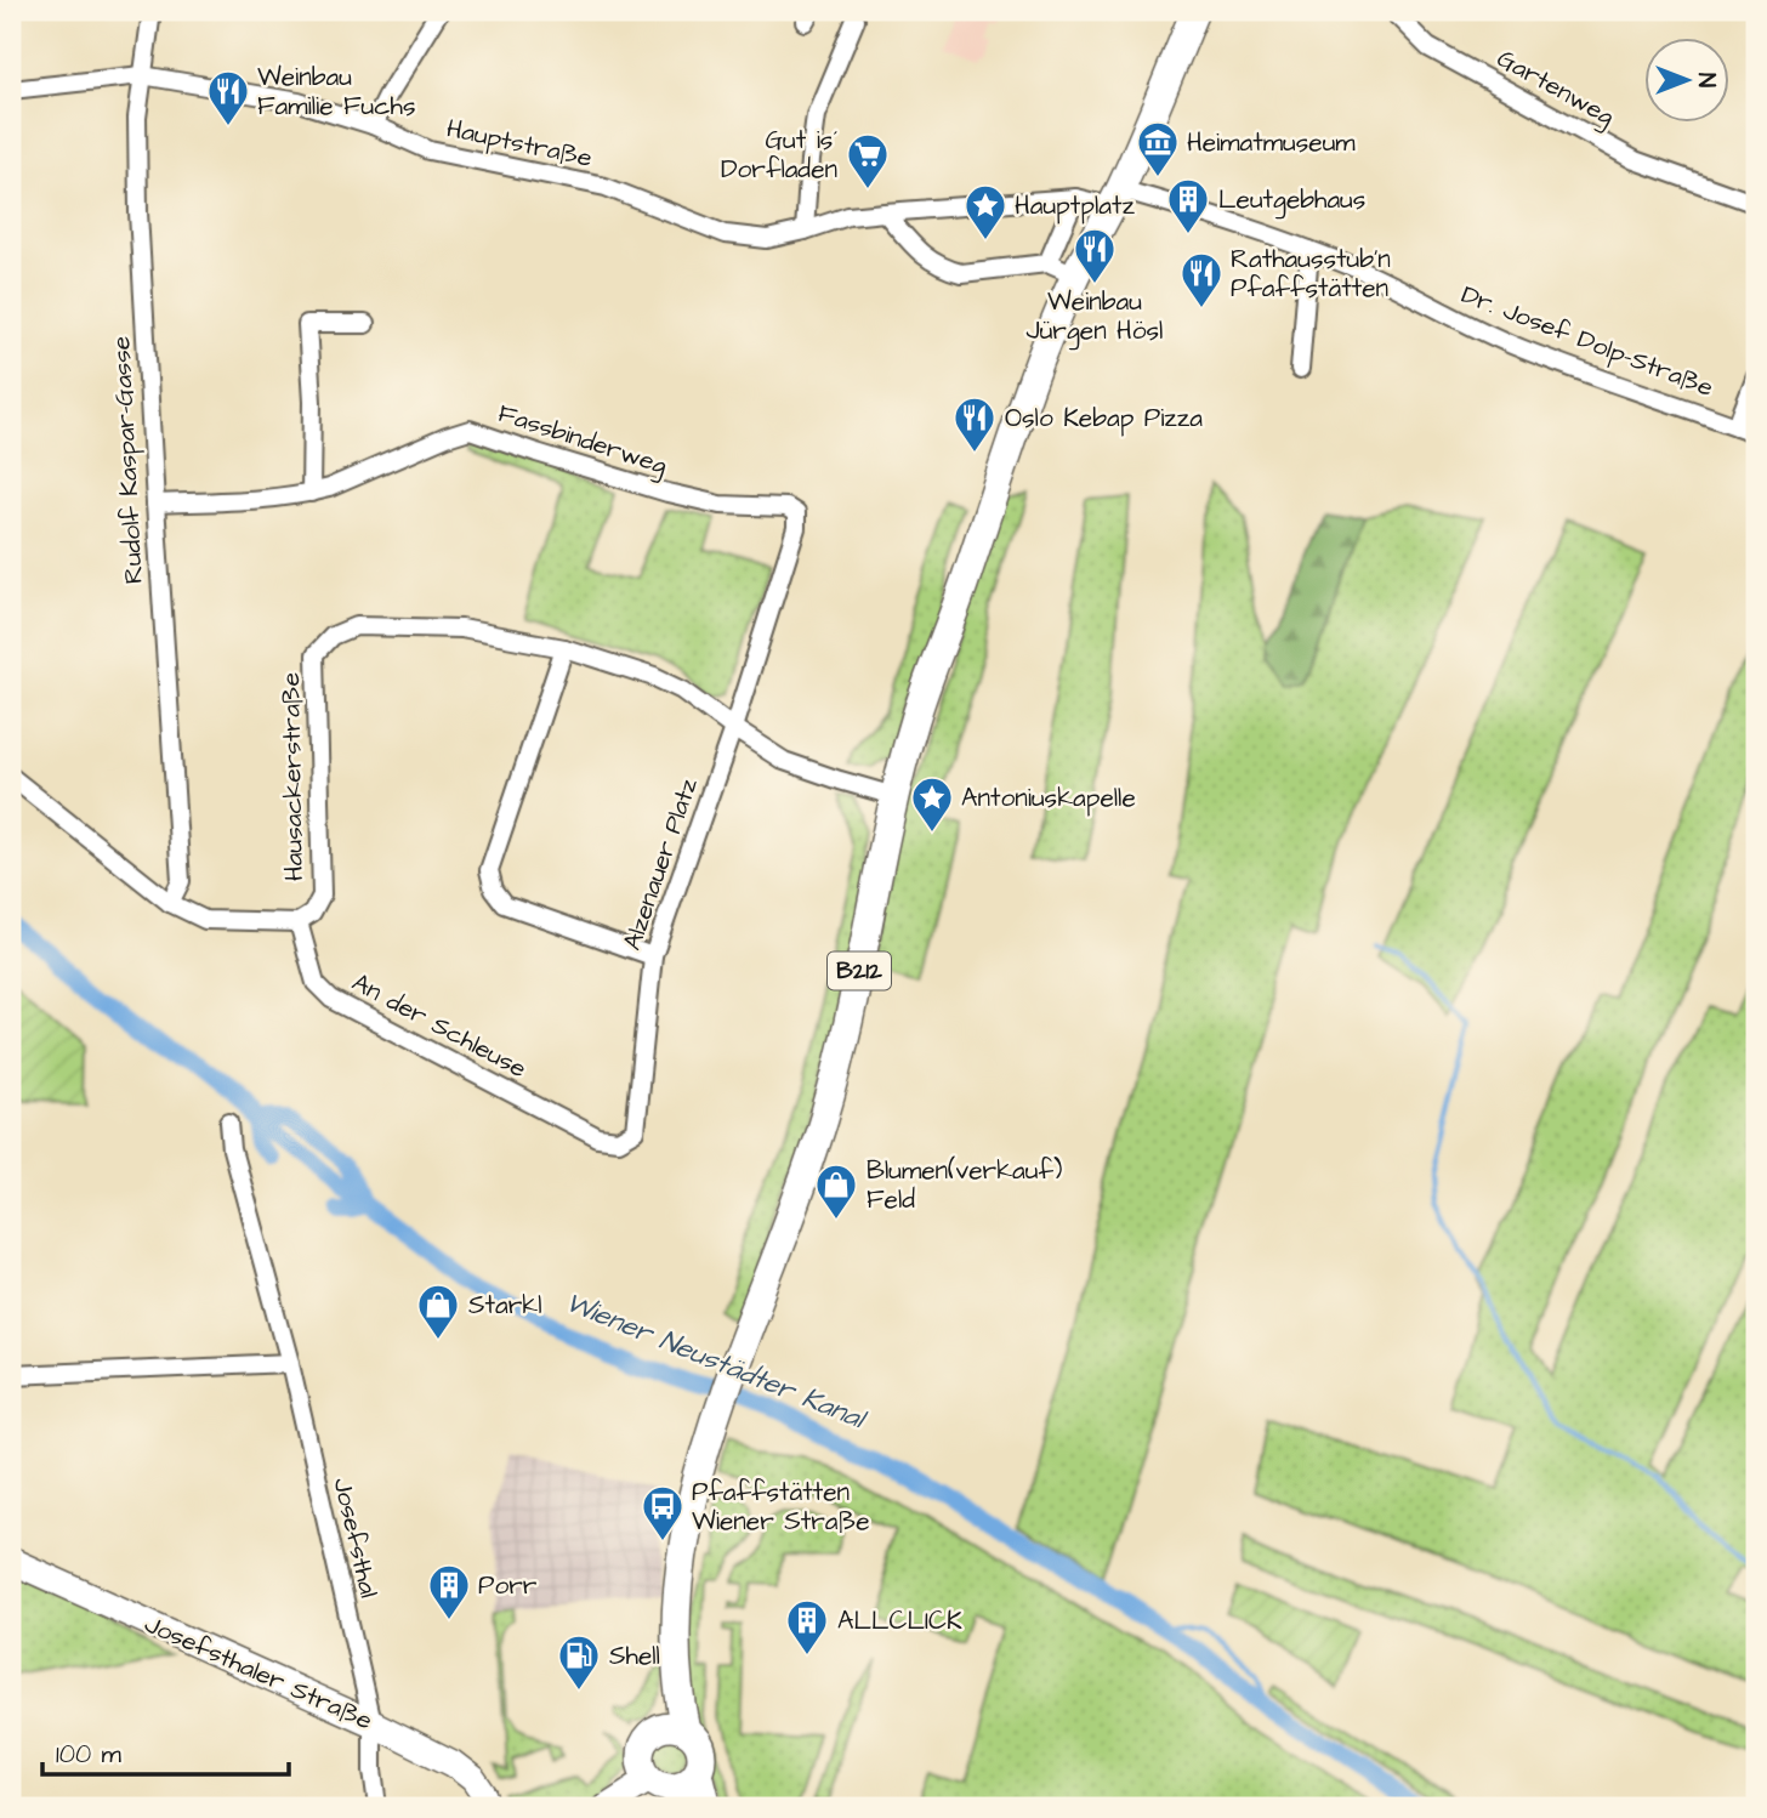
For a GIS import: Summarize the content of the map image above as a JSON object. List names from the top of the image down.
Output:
{
  "streets": {
    "main road": ["B212"],
    "street": [
      "Gartenweg",
      "Hauptstraße",
      "Dr. Josef Dolp-Straße",
      "Fassbinderweg",
      "Rudolf Kaspar-Gasse",
      "Hausackerstraße",
      "Alzenauer Platz",
      "An der Schleuse",
      "Josefsthal",
      "Josefsthaler Straße"
    ]
  },
  "crossings": [
    ["Hauptstraße", "Rudolf Kaspar-Gasse"],
    ["Dr. Josef Dolp-Straße", "B212"],
    ["Fassbinderweg", "Rudolf Kaspar-Gasse"],
    ["Fassbinderweg", "Alzenauer Platz"],
    ["Hausackerstraße", "Alzenauer Platz"],
    ["Hausackerstraße", "B212"],
    ["Hausackerstraße", "An der Schleuse"],
    ["Alzenauer Platz", "An der Schleuse"],
    ["Josefsthal", "Josefsthaler Straße"]
  ],
  "water": ["Wiener Neustädter Kanal"],
  "places": {
    "restaurant": [
      "Weinbau Familie Fuchs",
      "Weinbau Jürgen Hösl",
      "Rathausstub'n Pfaffstätten",
      "Oslo Kebap Pizza"
    ],
    "museum": ["Heimatmuseum"],
    "supermarket": ["Gut is´ Dorfladen"],
    "building": ["Leutgebhaus", "Porr", "ALLCLICK"],
    "place": ["Hauptplatz", "Antoniuskapelle"],
    "shop": ["Blumen(verkauf) Feld", "Starkl"],
    "bus stop": ["Pfaffstätten Wiener Straße"],
    "fuel station": ["Shell"]
  },
  "scale_bar": "100 m",
  "north": "right"
}
